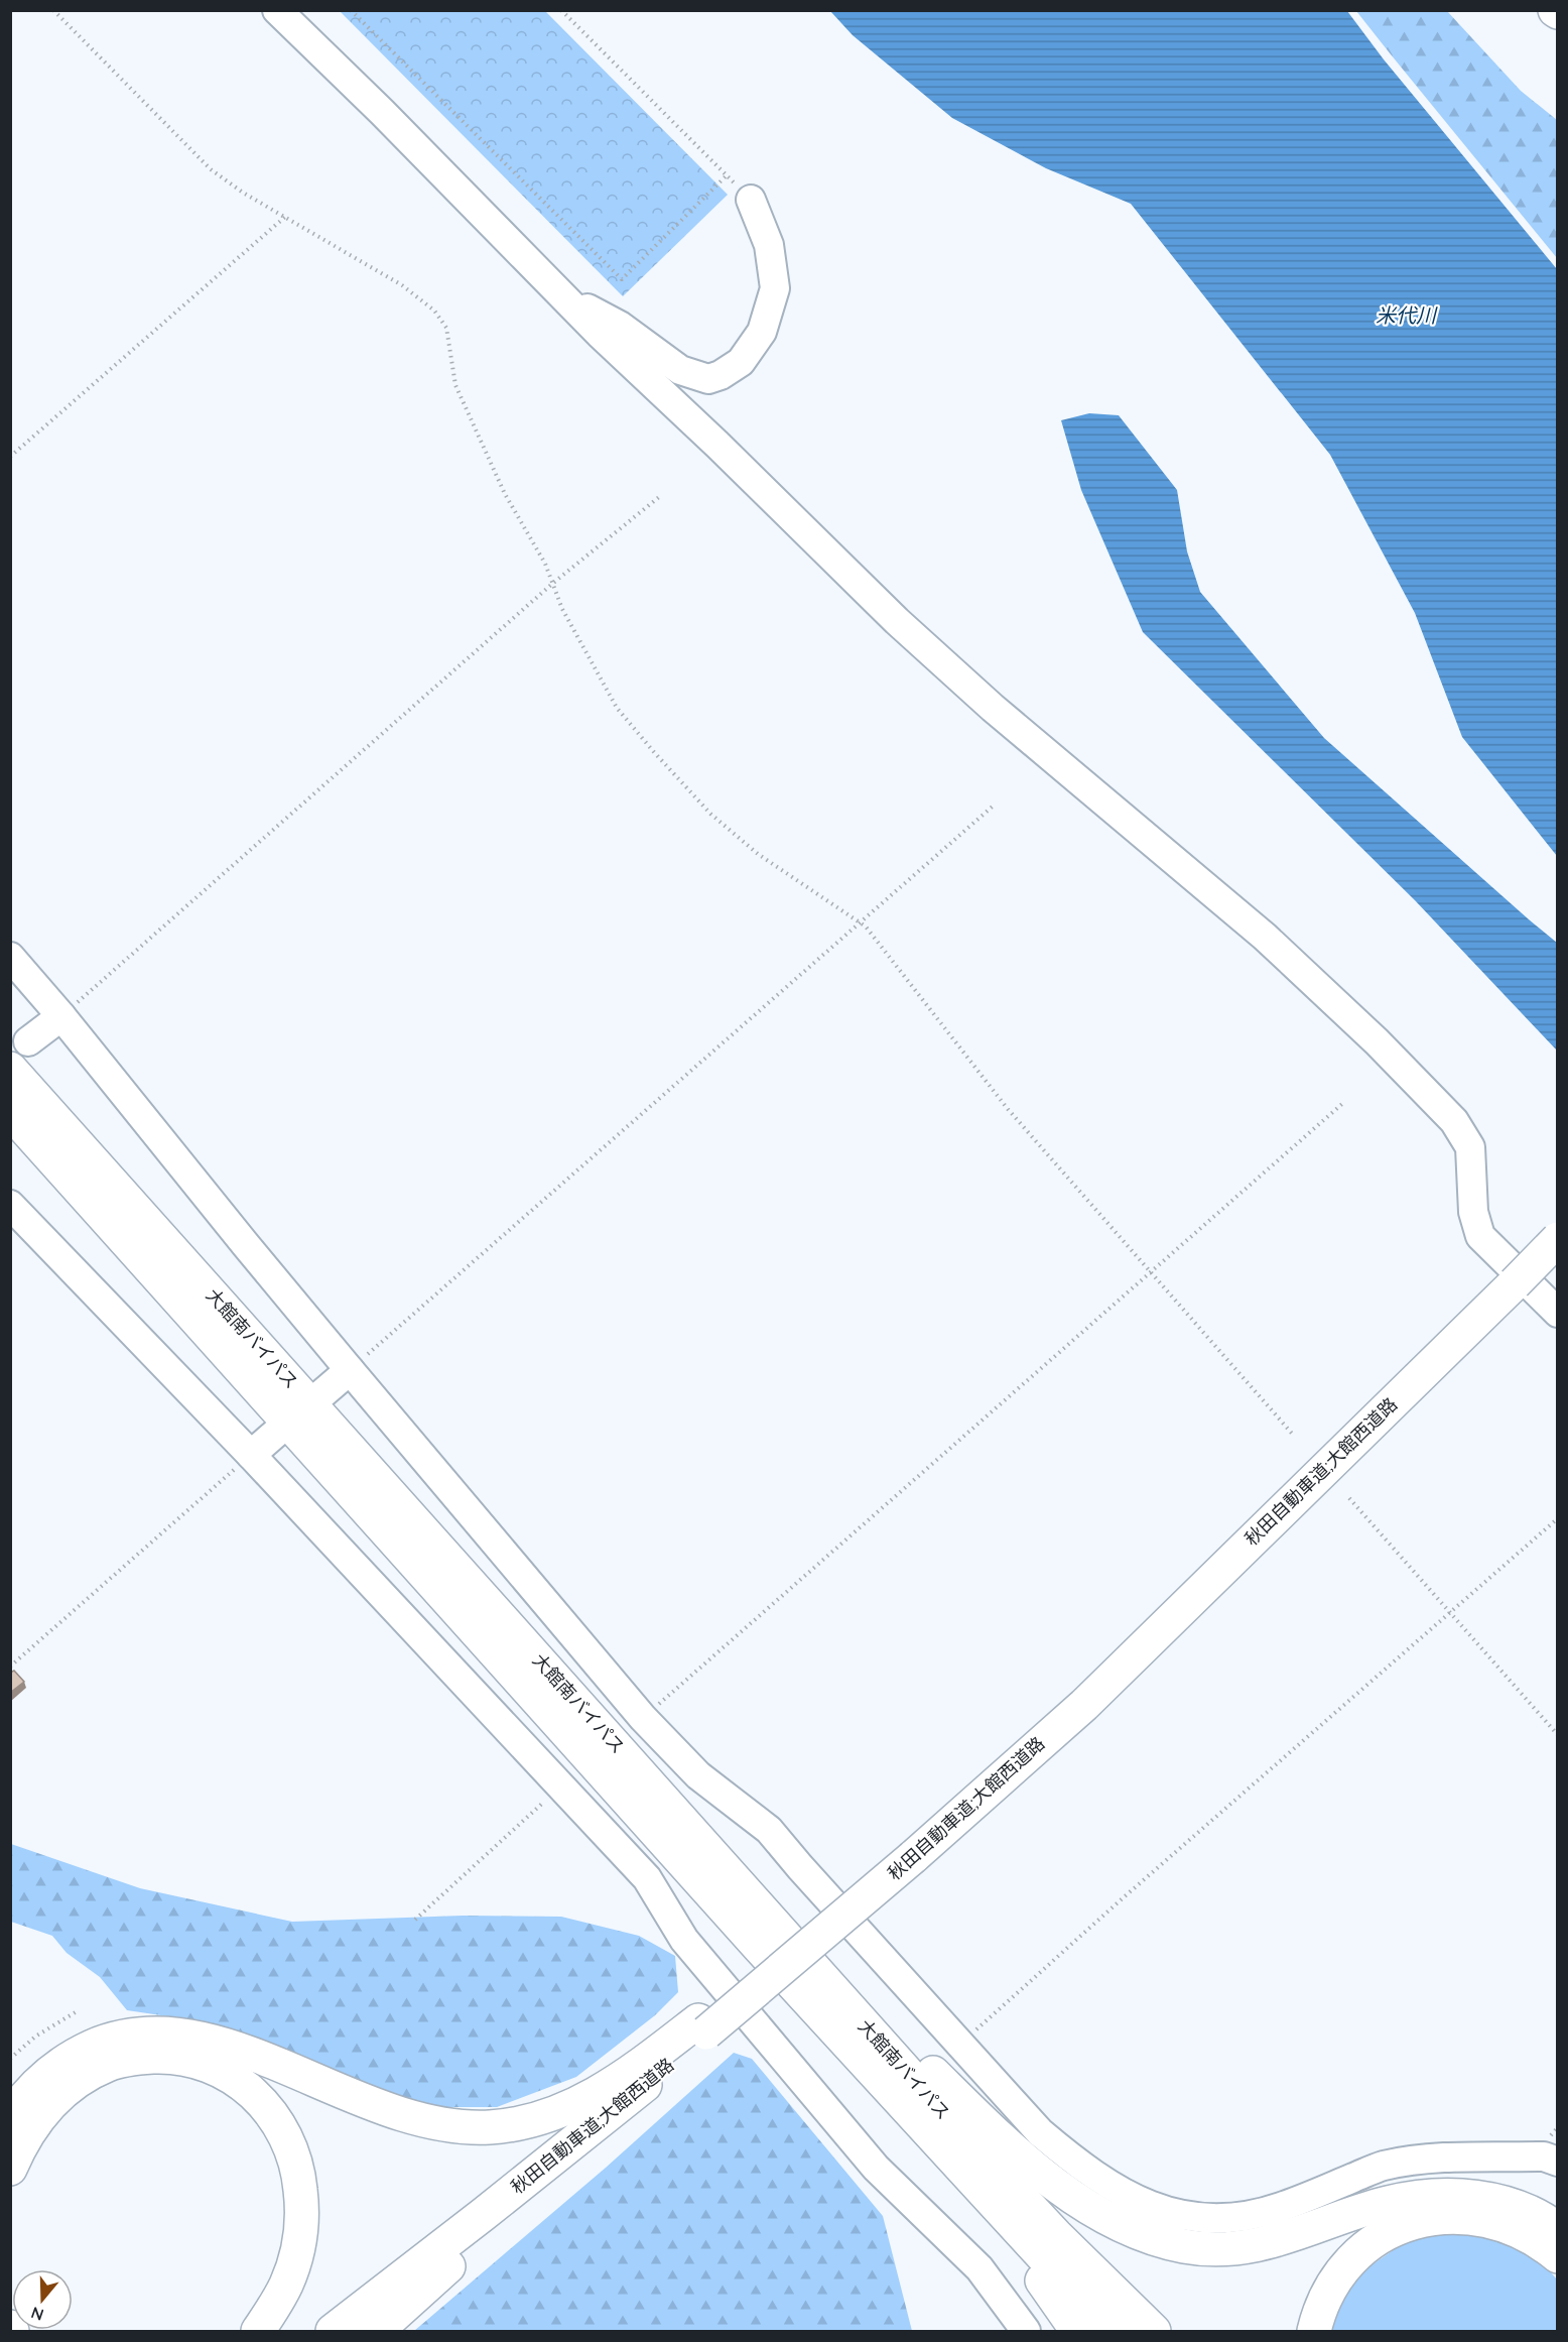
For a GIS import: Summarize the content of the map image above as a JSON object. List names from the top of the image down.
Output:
{
  "streets": {
    "highway": ["大館南バイパス", "秋田自動車道;大館西道路"]
  },
  "water": ["米代川"],
  "north": "bottom"
}
